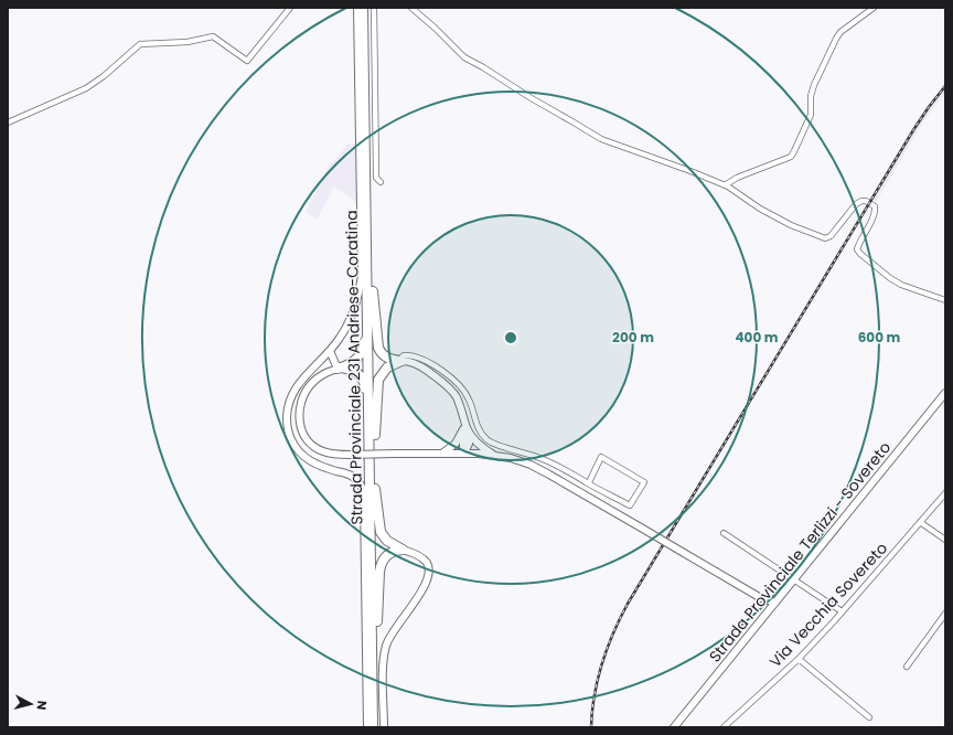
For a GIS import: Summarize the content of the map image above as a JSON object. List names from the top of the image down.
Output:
{
  "streets": {
    "highway": ["Strada Provinciale 231 Andriese-Coratina"],
    "street": ["Strada Provinciale Terlizzi - Sovereto", "Via Vecchia Sovereto"]
  },
  "north": "right",
  "rings": ["200 m", "400 m", "600 m"]
}
